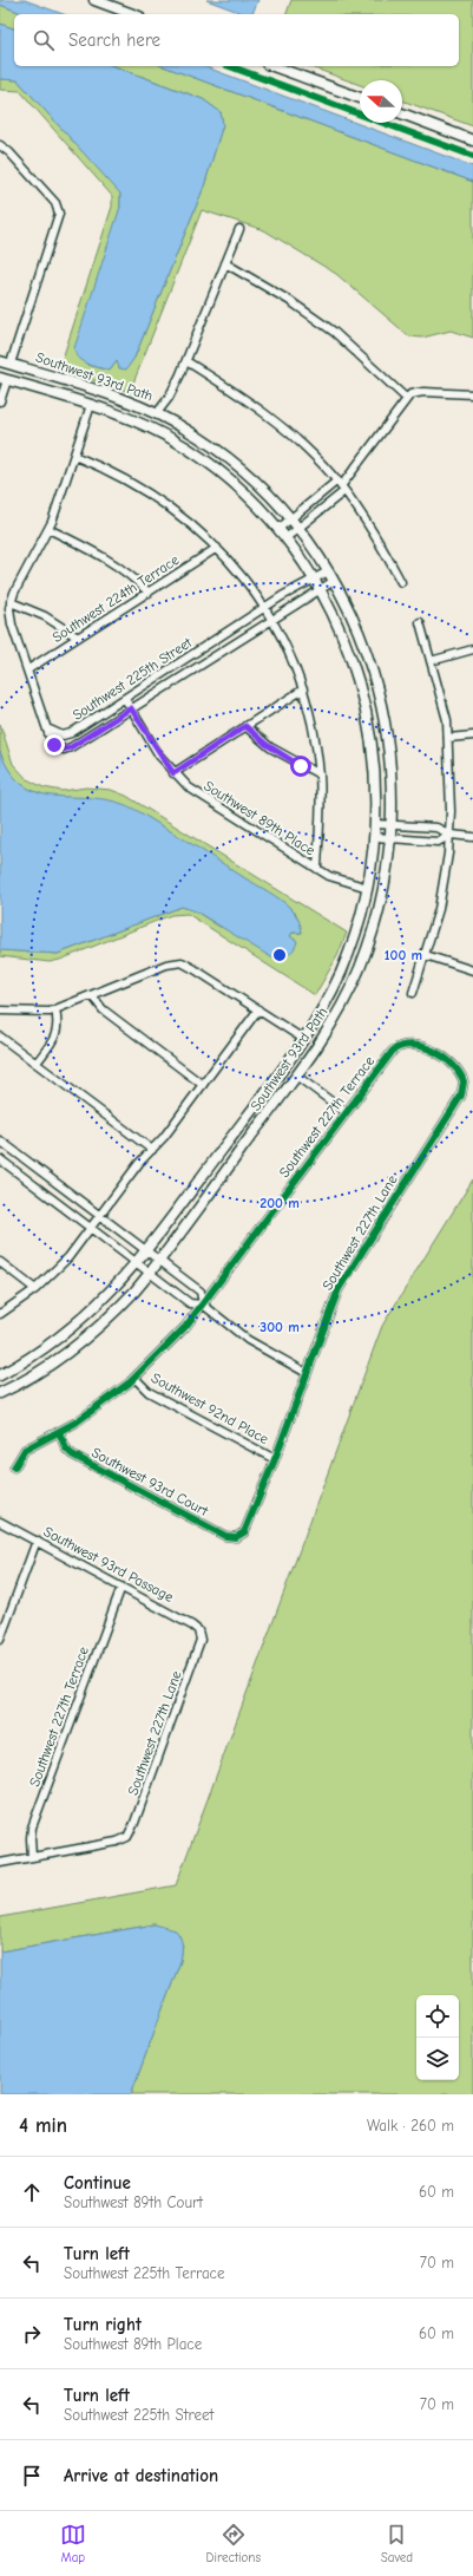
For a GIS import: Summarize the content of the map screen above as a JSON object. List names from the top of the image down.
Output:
{
  "streets": {
    "street": [
      "Southwest 93rd Path",
      "Southwest 224th Terrace",
      "Southwest 225th Street",
      "Southwest 89th Place",
      "Southwest 227th Terrace",
      "Southwest 227th Lane",
      "Southwest 92nd Place",
      "Southwest 93rd Court",
      "Southwest 93rd Passage"
    ]
  },
  "crossings": [
    ["Southwest 93rd Path", "Southwest 225th Street"],
    ["Southwest 93rd Path", "Southwest 89th Place"],
    ["Southwest 225th Street", "Southwest 89th Place"],
    ["Southwest 227th Terrace", "Southwest 227th Lane"],
    ["Southwest 227th Terrace", "Southwest 92nd Place"],
    ["Southwest 227th Terrace", "Southwest 93rd Court"],
    ["Southwest 227th Terrace", "Southwest 93rd Passage"],
    ["Southwest 227th Lane", "Southwest 92nd Place"],
    ["Southwest 227th Lane", "Southwest 93rd Court"],
    ["Southwest 227th Lane", "Southwest 93rd Passage"]
  ],
  "north": "left",
  "page": {
    "search": "Search here",
    "heading": ["4 min", "Walk · 260 m"],
    "list": [
      ["Continue", "Southwest 89th Court", "60 m"],
      ["Turn left", "Southwest 225th Terrace", "70 m"],
      ["Turn right", "Southwest 89th Place", "60 m"],
      ["Turn left", "Southwest 225th Street", "70 m"],
      "Arrive at destination"
    ],
    "nav": ["Map", "Directions", "Saved"]
  },
  "rings": ["100 m", "200 m", "300 m"]
}
